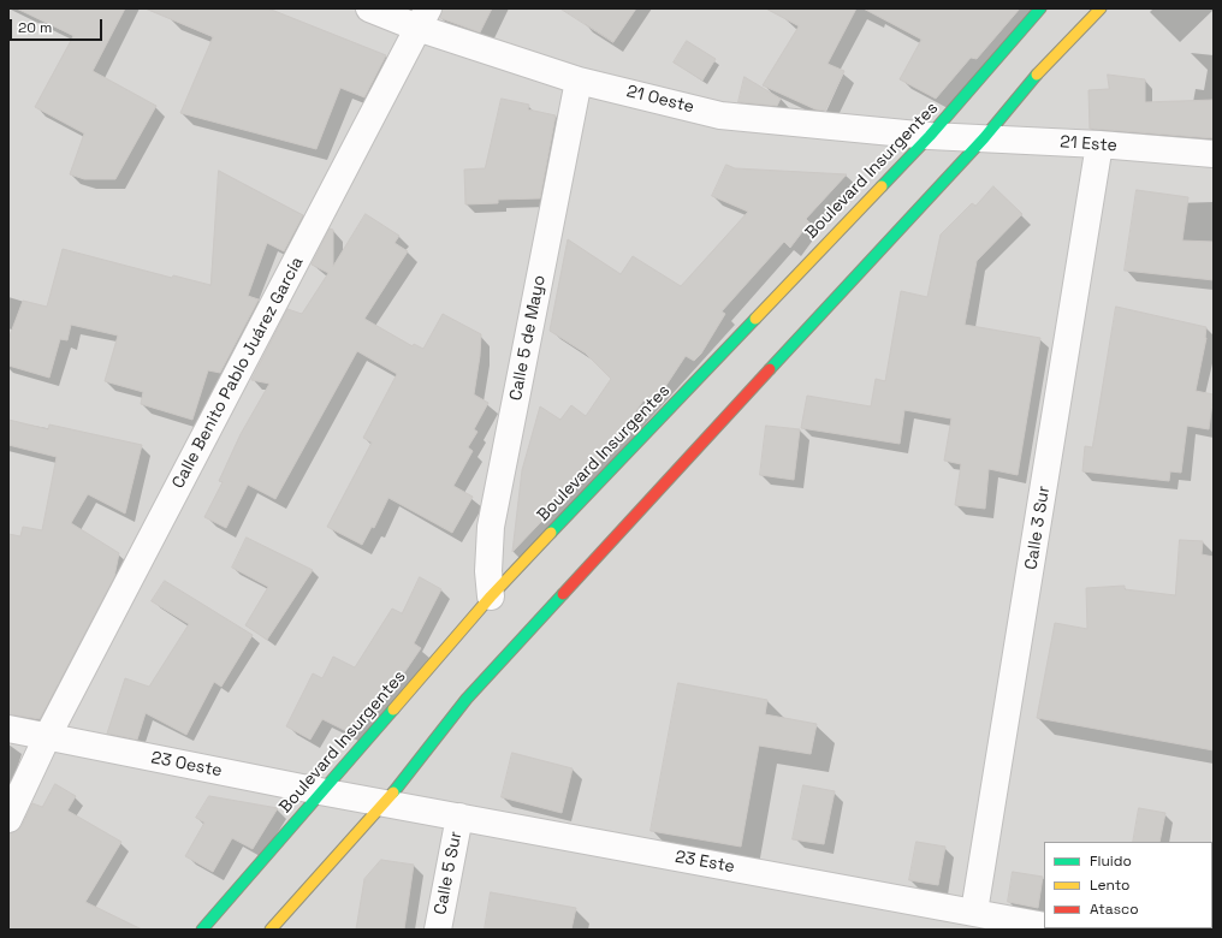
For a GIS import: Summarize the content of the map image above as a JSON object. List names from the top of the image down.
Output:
{
  "streets": {
    "main road": ["Boulevard Insurgentes"],
    "street": [
      "21 Oeste",
      "21 Este",
      "Calle 5 de Mayo",
      "Calle Benito Pablo Juárez García",
      "Calle 3 Sur",
      "23 Oeste",
      "23 Este",
      "Calle 5 Sur"
    ]
  },
  "crossings": [
    ["21 Oeste", "21 Este"],
    ["21 Oeste", "Boulevard Insurgentes"],
    ["21 Oeste", "Calle 5 de Mayo"],
    ["21 Oeste", "Calle Benito Pablo Juárez García"],
    ["21 Este", "Calle 3 Sur"],
    ["Boulevard Insurgentes", "Calle 5 de Mayo"],
    ["Boulevard Insurgentes", "23 Oeste"],
    ["Calle Benito Pablo Juárez García", "23 Oeste"],
    ["Calle 3 Sur", "23 Este"],
    ["23 Oeste", "23 Este"],
    ["23 Este", "Calle 5 Sur"]
  ],
  "legend": ["Fluido", "Lento", "Atasco"],
  "scale_bar": "20 m"
}
